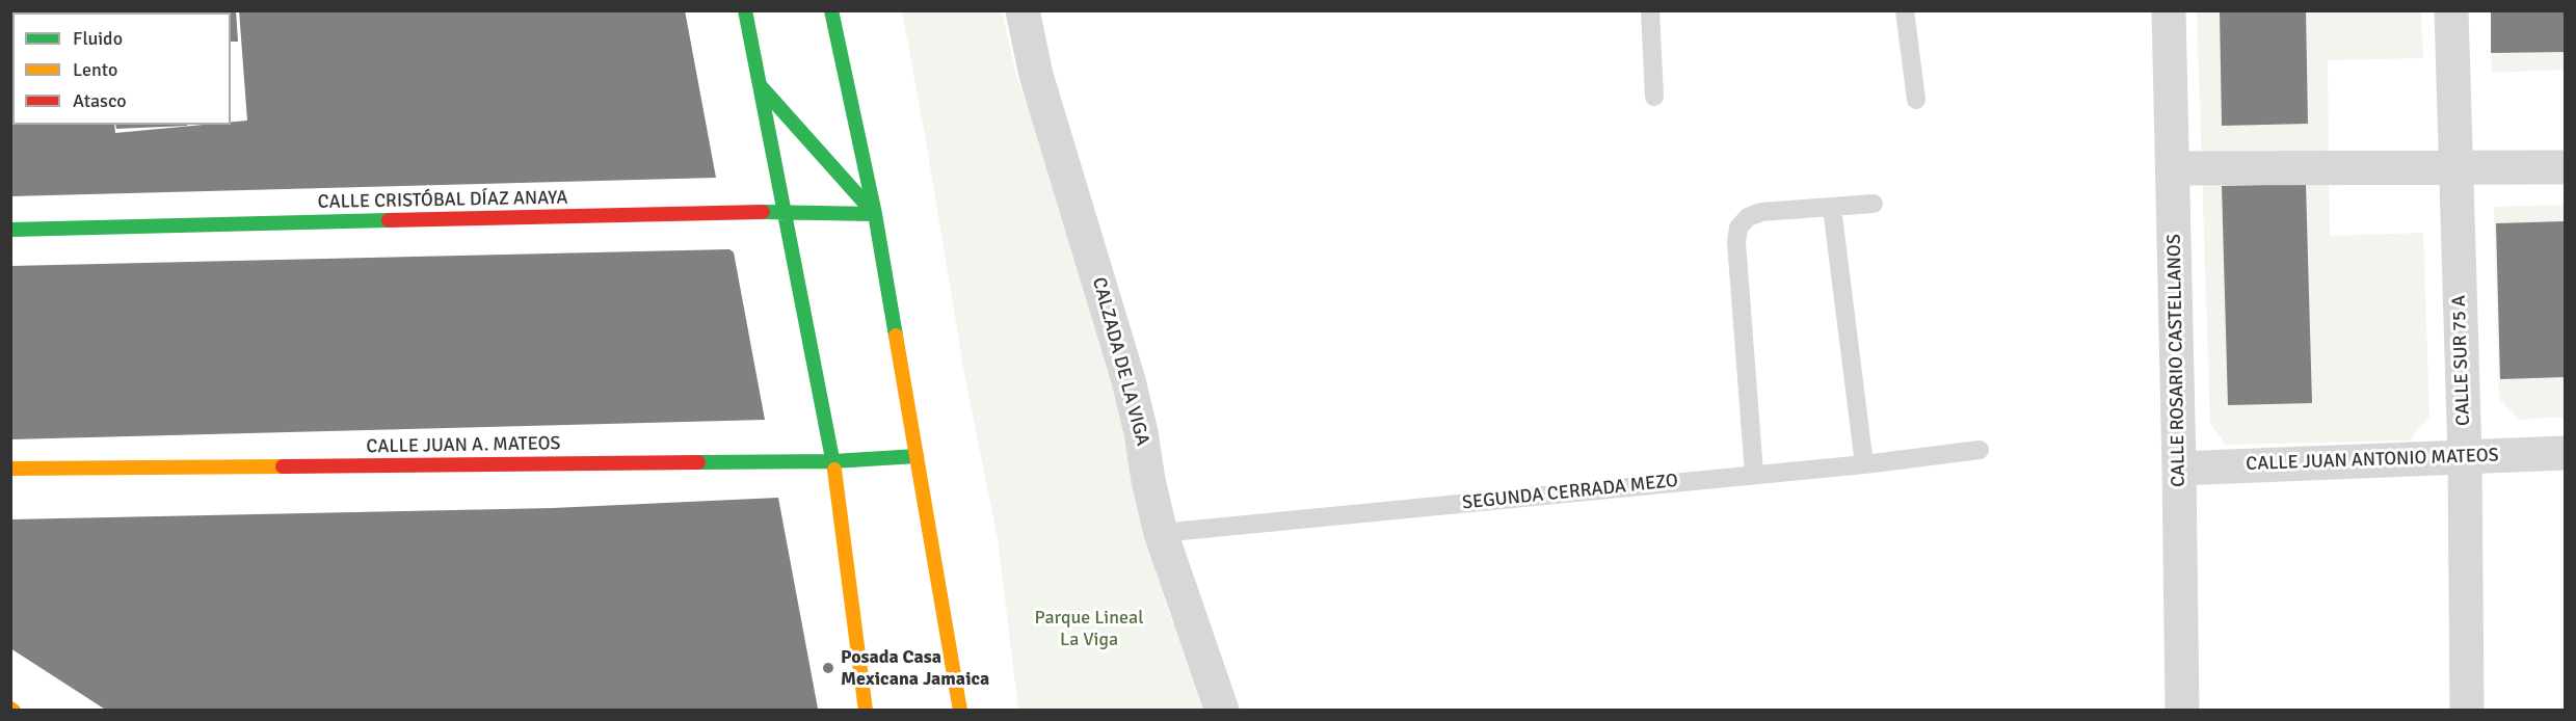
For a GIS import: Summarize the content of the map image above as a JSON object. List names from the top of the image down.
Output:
{
  "streets": {
    "street": [
      "CALLE CRISTÓBAL DÍAZ ANAYA",
      "CALLE ROSARIO CASTELLANOS",
      "CALLE SUR 75 A",
      "CALZADA DE LA VIGA",
      "CALLE JUAN A. MATEOS",
      "CALLE JUAN ANTONIO MATEOS"
    ],
    "lane": ["SEGUNDA CERRADA MEZO"]
  },
  "crossings": [
    ["CALLE ROSARIO CASTELLANOS", "CALLE JUAN ANTONIO MATEOS"],
    ["CALLE SUR 75 A", "CALLE JUAN ANTONIO MATEOS"],
    ["CALZADA DE LA VIGA", "SEGUNDA CERRADA MEZO"]
  ],
  "parks": ["Parque Lineal La Viga"],
  "places": ["Posada Casa Mexicana Jamaica"],
  "legend": ["Fluido", "Lento", "Atasco"]
}
